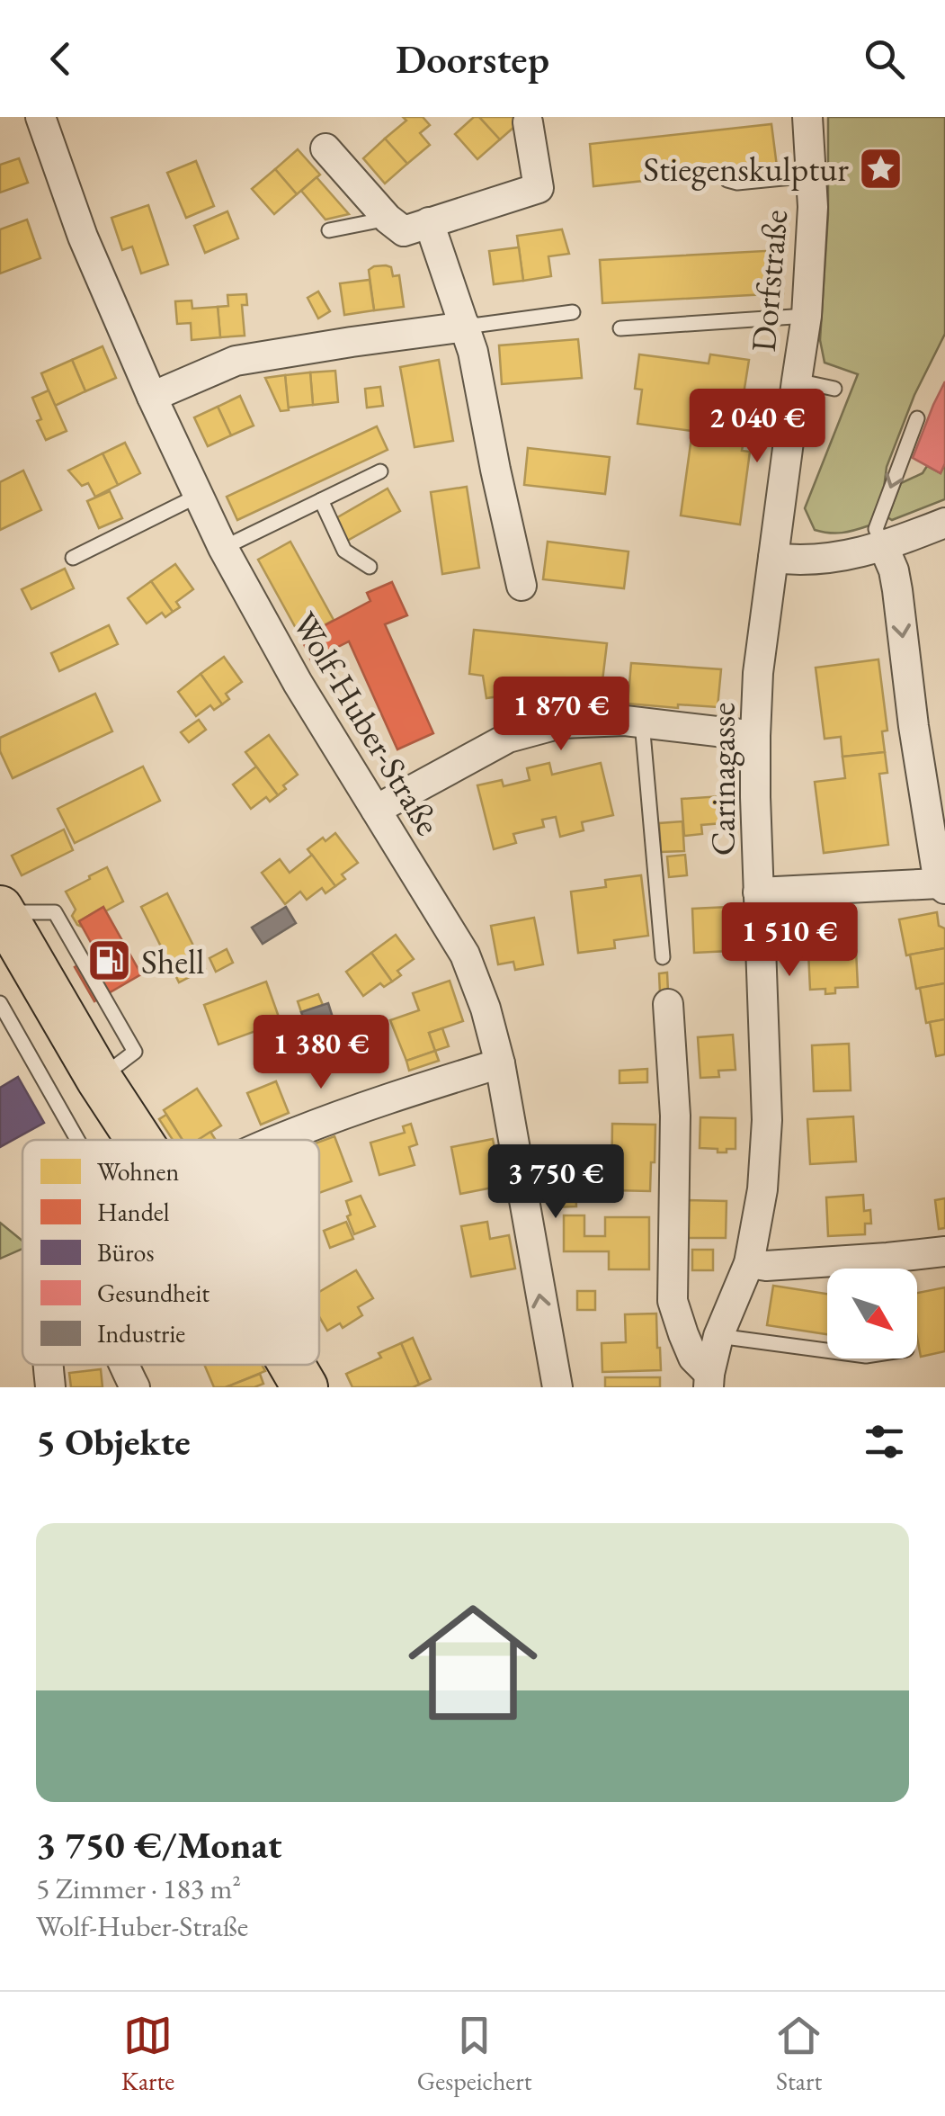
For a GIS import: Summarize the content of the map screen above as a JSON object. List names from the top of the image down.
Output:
{
  "streets": {
    "street": ["Dorfstraße", "Wolf-Huber-Straße", "Carinagasse"]
  },
  "crossings": [
    ["Dorfstraße", "Carinagasse"]
  ],
  "places": {
    "place": ["Stiegenskulptur"],
    "fuel station": ["Shell"]
  },
  "legend": [
    "Wohnen",
    "Handel",
    "Büros",
    "Gesundheit",
    "Industrie"
  ],
  "north": "bottom right",
  "page": {
    "header": "Doorstep",
    "price": [
      "2 040 €",
      "1 870 €",
      "1 510 €",
      "1 380 €",
      "3 750 €"
    ],
    "heading": "5 Objekte",
    "list": [
      {
        "name": "3 750 €/Monat",
        "note": "5 Zimmer · 183 m² · Wolf-Huber-Straße"
      }
    ],
    "tabs": ["Karte", "Gespeichert", "Start"]
  }
}
